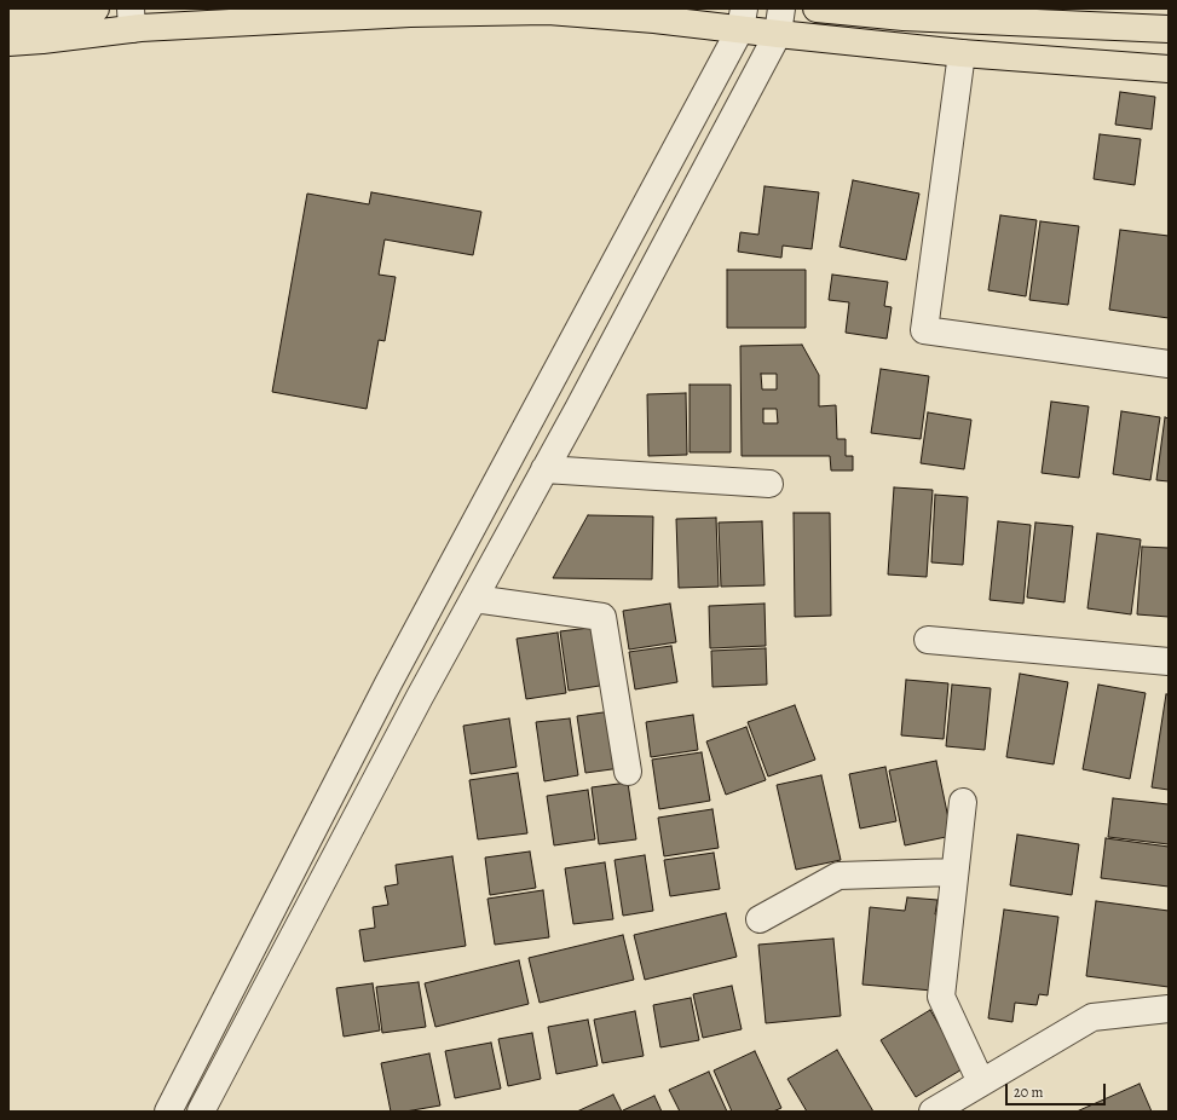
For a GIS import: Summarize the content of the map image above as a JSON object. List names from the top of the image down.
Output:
{
  "scale_bar": "20 m"
}
